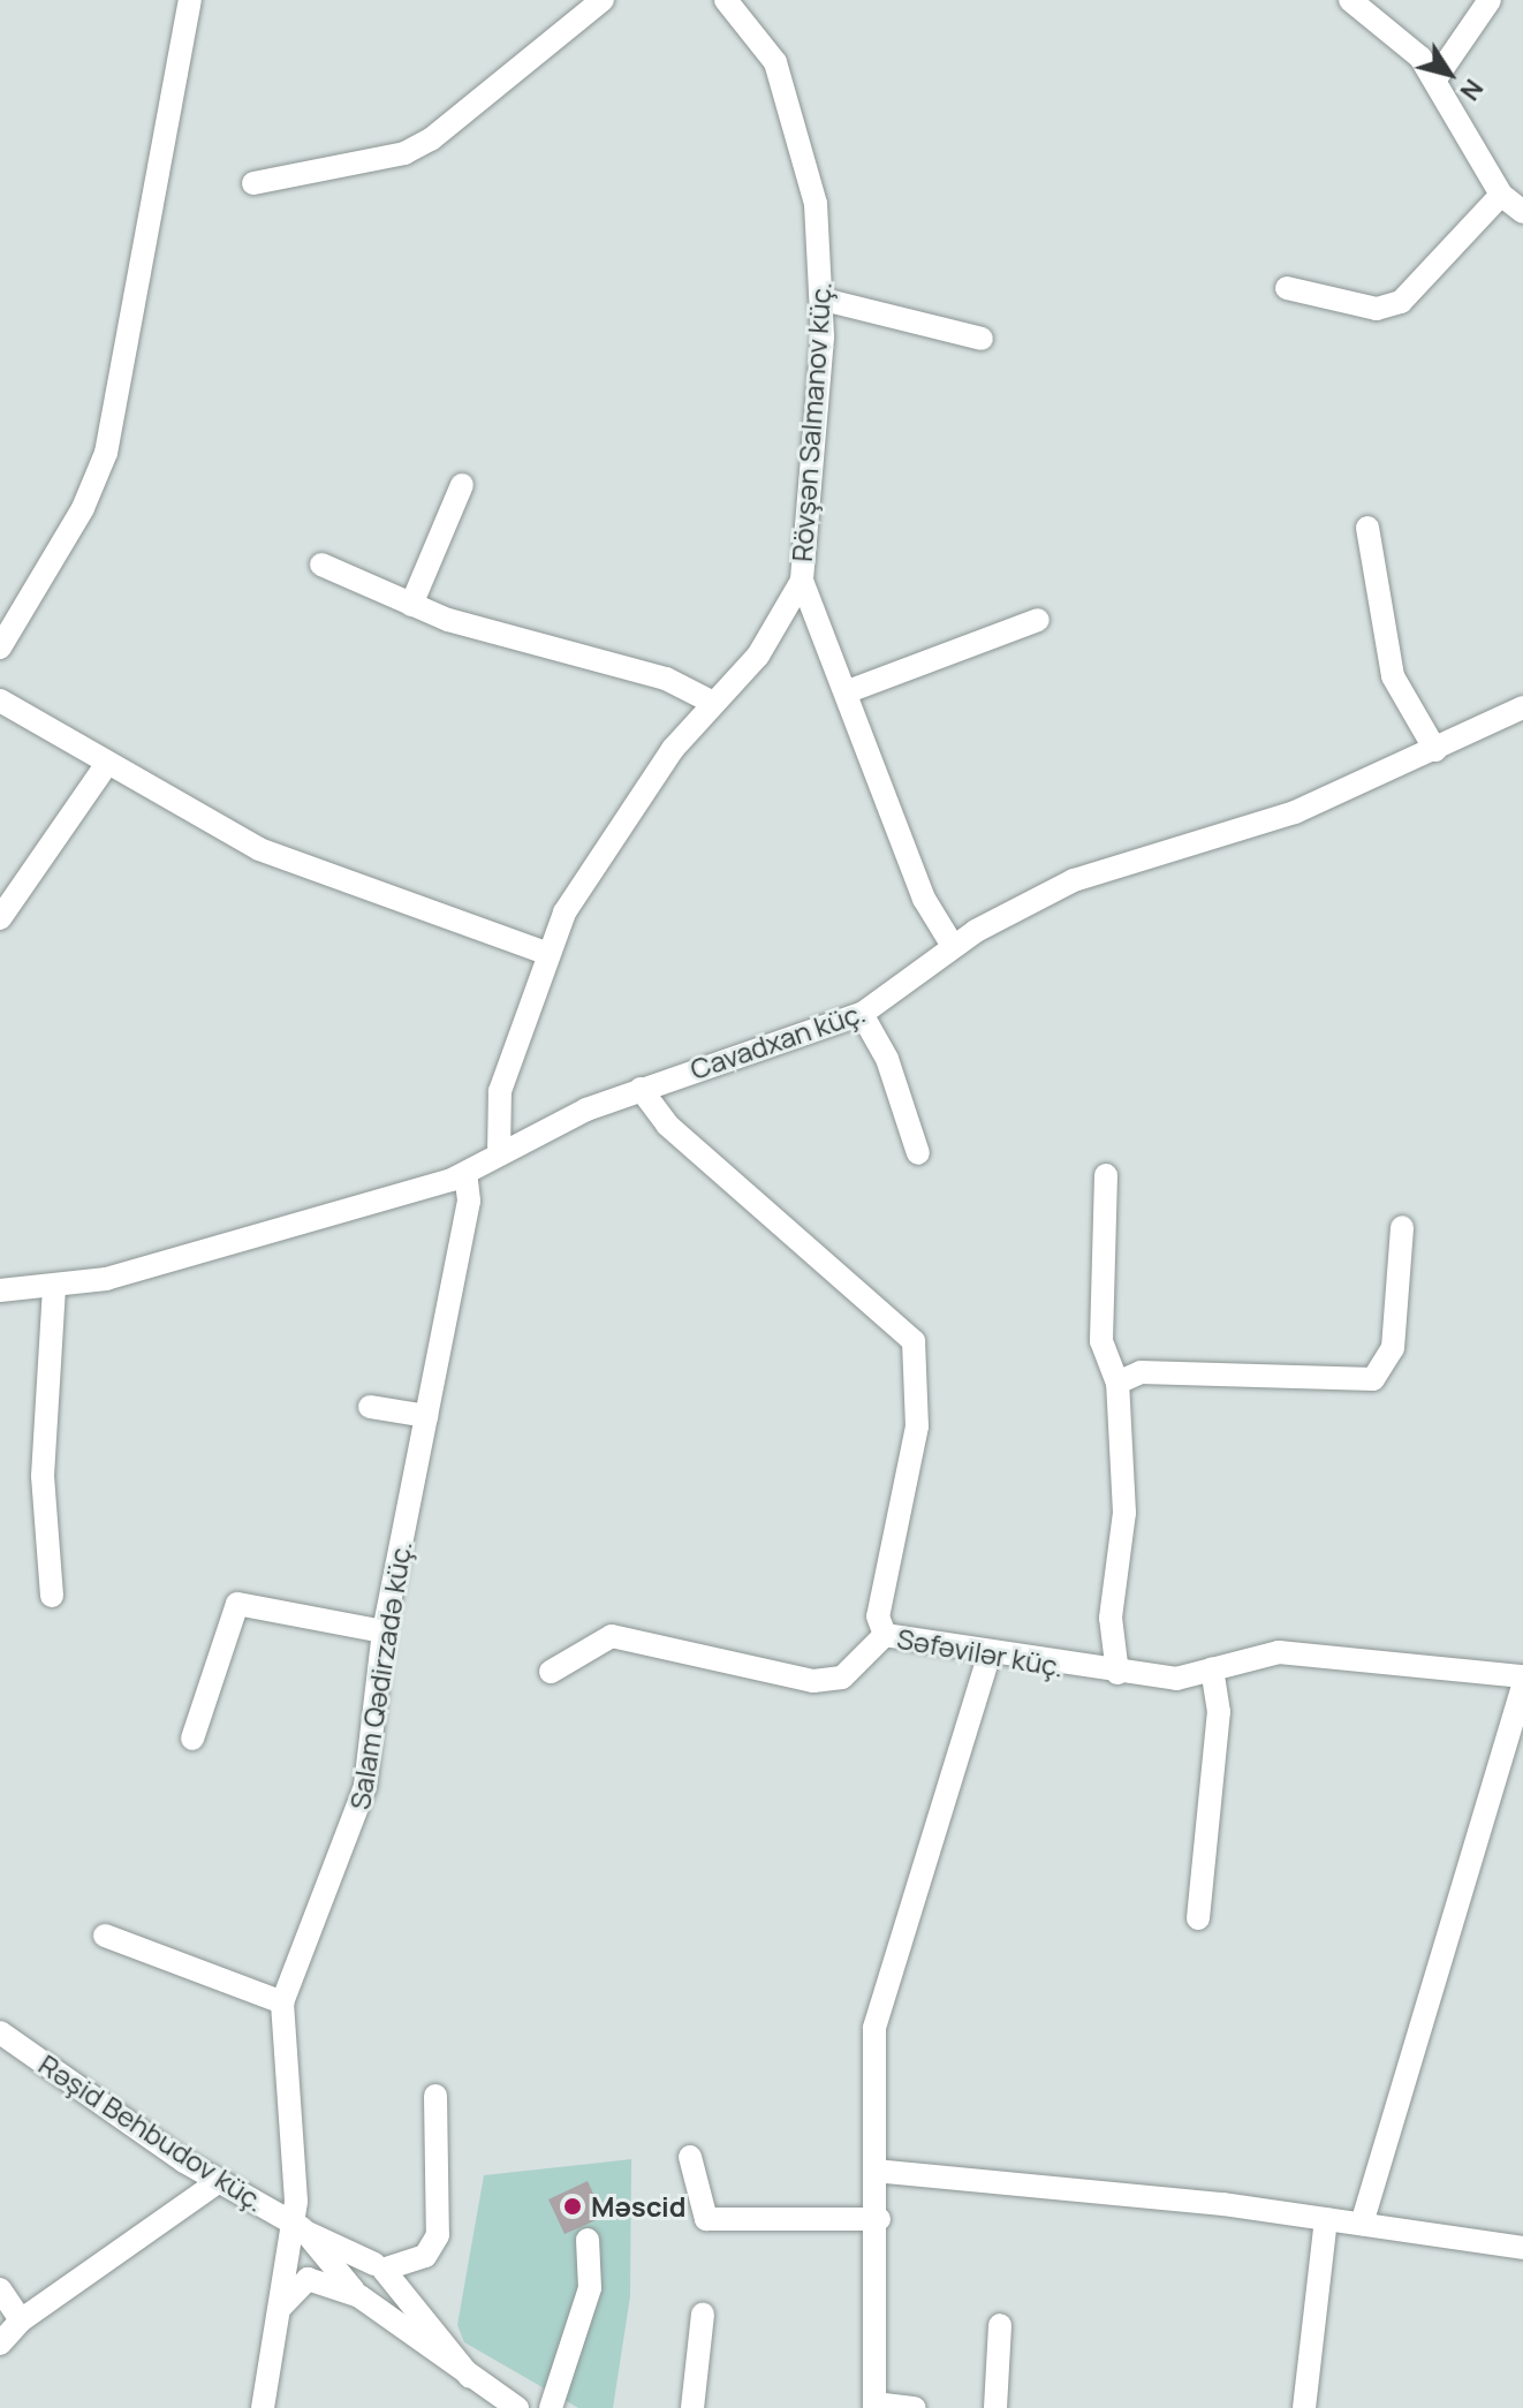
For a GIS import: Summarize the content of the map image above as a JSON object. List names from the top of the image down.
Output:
{
  "streets": {
    "street": [
      "Rövşən Salmanov küç.",
      "Cavadxan küç.",
      "Səfəvilər küç.",
      "Salam Qədirzadə küç.",
      "Rəşid Behbudov küç."
    ]
  },
  "crossings": [
    ["Rövşən Salmanov küç.", "Cavadxan küç."],
    ["Cavadxan küç.", "Səfəvilər küç."],
    ["Cavadxan küç.", "Salam Qədirzadə küç."],
    ["Salam Qədirzadə küç.", "Rəşid Behbudov küç."]
  ],
  "places": ["Məscid"],
  "north": "bottom right"
}
